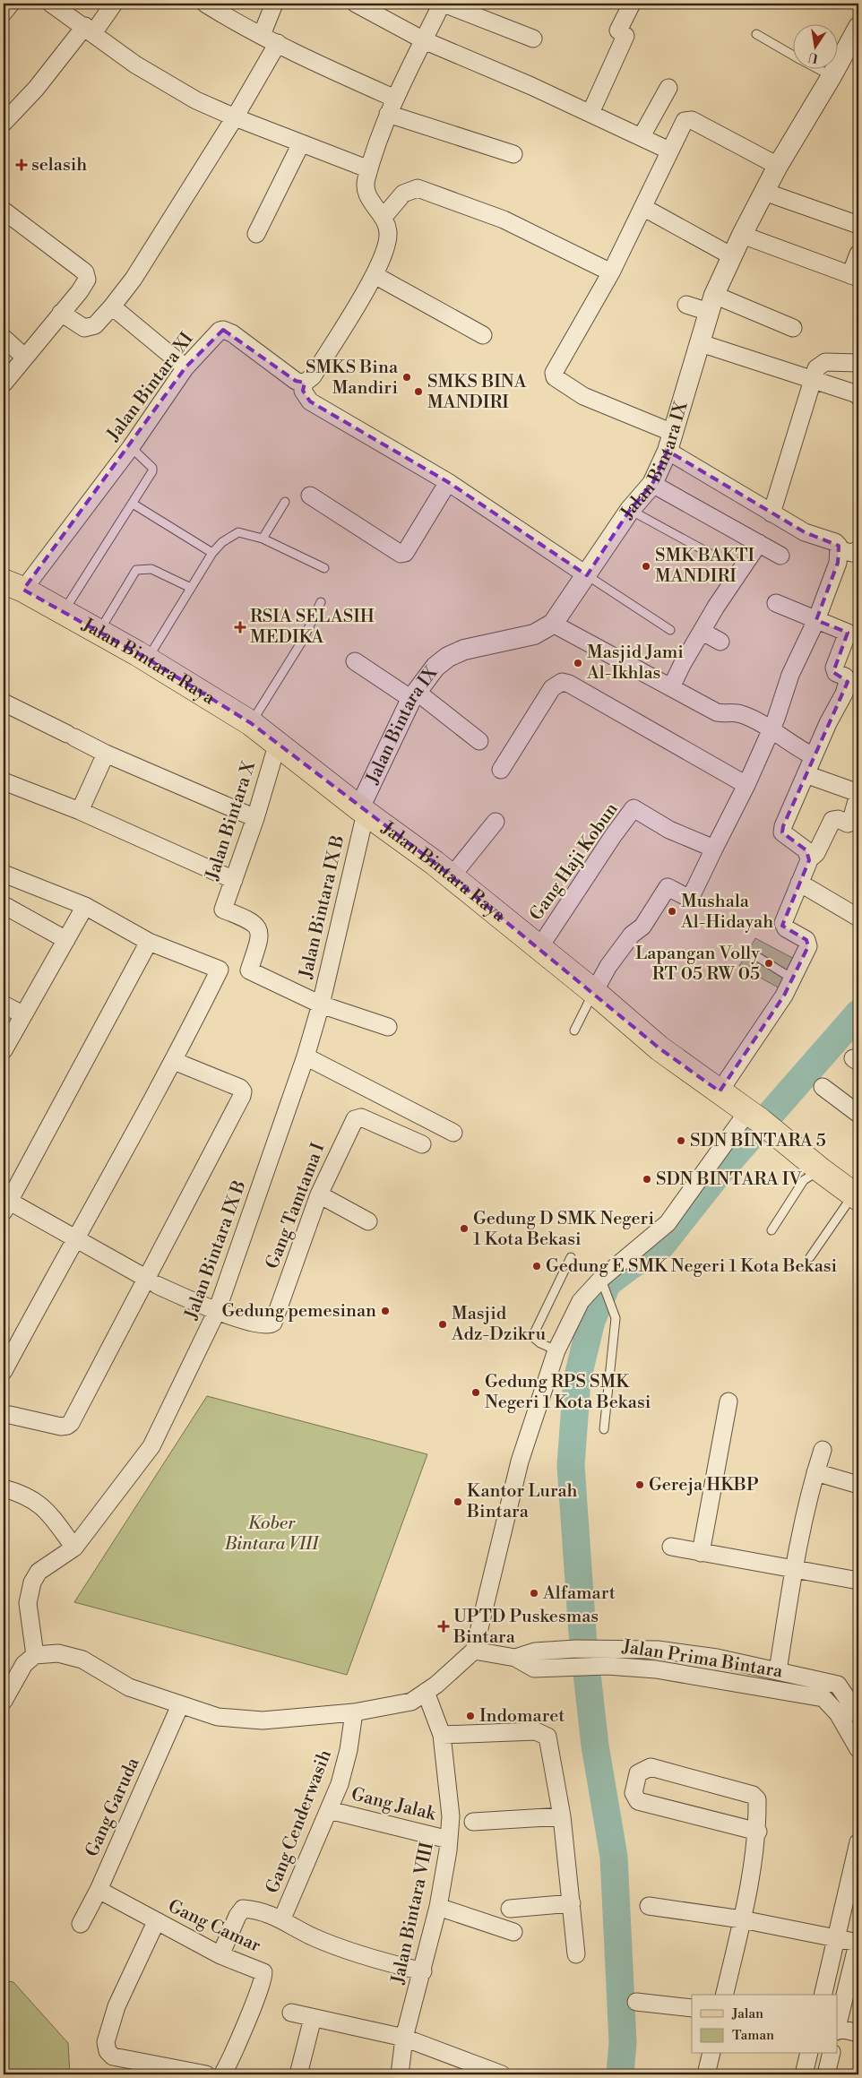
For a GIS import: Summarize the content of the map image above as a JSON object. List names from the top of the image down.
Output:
{
  "streets": {
    "main road": ["Jalan Bintara Raya"],
    "street": [
      "Jalan Bintara XI",
      "Jalan Bintara IX",
      "Jalan Bintara X",
      "Gang Haji Kobun",
      "Jalan Bintara IX B",
      "Gang Tamtama I",
      "Jalan Prima Bintara",
      "Gang Jalak",
      "Gang Garuda",
      "Gang Cenderwasih",
      "Jalan Bintara VIII",
      "Gang Camar"
    ]
  },
  "crossings": [
    ["Jalan Bintara XI", "Jalan Bintara Raya"],
    ["Jalan Bintara IX", "Jalan Bintara Raya"],
    ["Jalan Bintara IX", "Jalan Bintara IX B"],
    ["Jalan Bintara Raya", "Jalan Bintara X"],
    ["Jalan Bintara Raya", "Gang Haji Kobun"],
    ["Jalan Bintara Raya", "Jalan Bintara IX B"],
    ["Jalan Bintara X", "Jalan Bintara IX B"],
    ["Jalan Bintara IX B", "Gang Tamtama I"],
    ["Gang Jalak", "Gang Cenderwasih"],
    ["Gang Jalak", "Jalan Bintara VIII"],
    ["Gang Garuda", "Gang Camar"]
  ],
  "parks": ["Kober Bintara VIII"],
  "places": {
    "health": ["selasih", "RSIA SELASIH MEDIKA", "UPTD Puskesmas Bintara"],
    "other": [
      "SMKS Bina Mandiri",
      "SMKS BINA MANDIRI",
      "SMK BAKTI MANDIRI",
      "Masjid Jami Al-Ikhlas",
      "Mushala Al-Hidayah",
      "Lapangan Volly RT 05 RW 05",
      "SDN BINTARA 5",
      "SDN BINTARA IV",
      "Gedung D SMK Negeri 1 Kota Bekasi",
      "Gedung E SMK Negeri 1 Kota Bekasi",
      "Gedung pemesinan",
      "Masjid Adz-Dzikru",
      "Gedung RPS SMK Negeri 1 Kota Bekasi",
      "Gereja HKBP",
      "Kantor Lurah Bintara",
      "Alfamart",
      "Indomaret"
    ]
  },
  "legend": ["Jalan", "Taman"],
  "north": "bottom"
}
